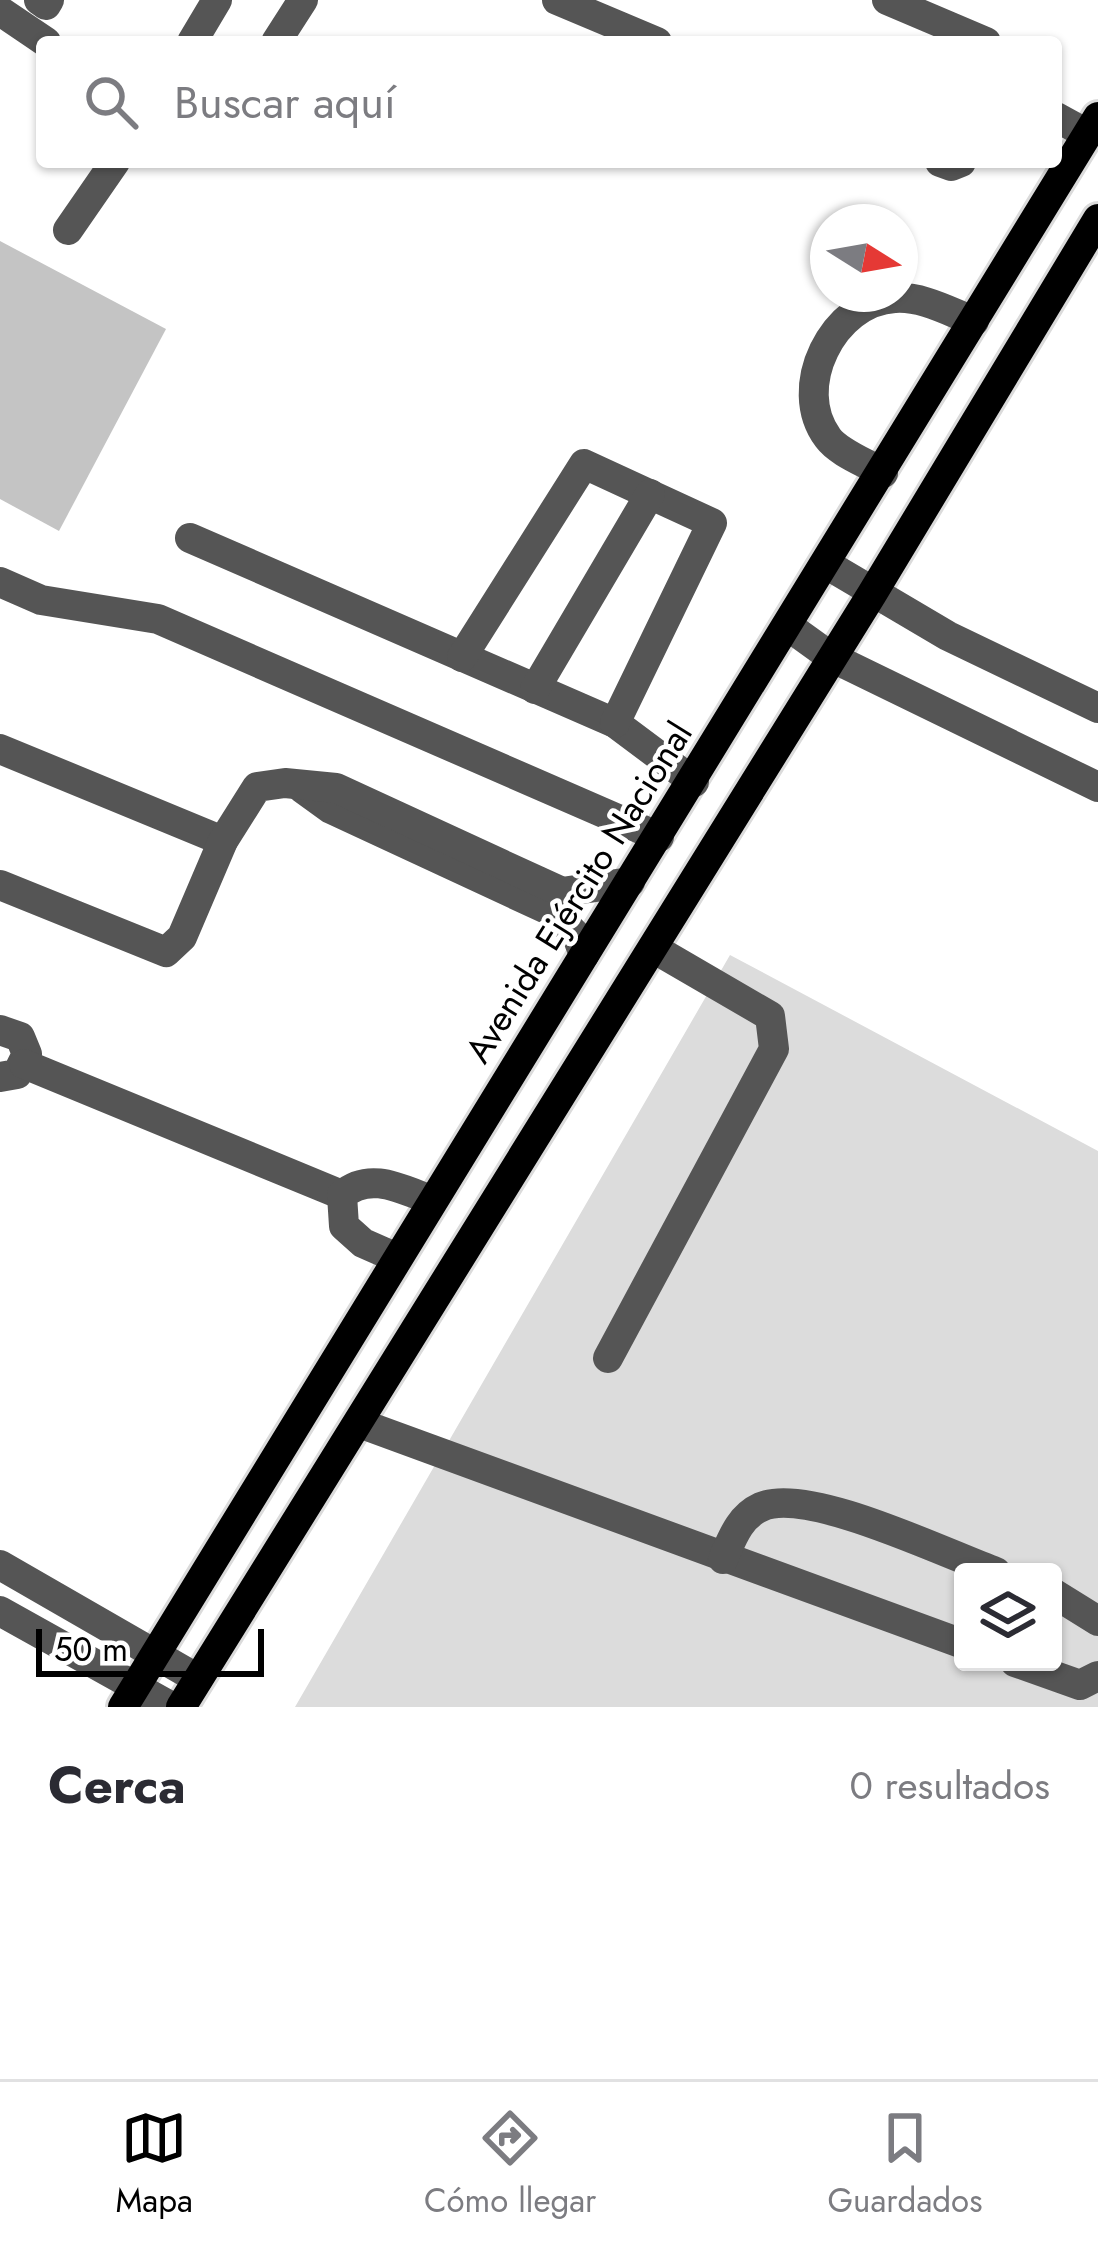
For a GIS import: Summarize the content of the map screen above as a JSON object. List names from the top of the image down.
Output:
{
  "streets": {
    "main road": ["Avenida Ejército Nacional"]
  },
  "scale_bar": "50 m",
  "north": "right",
  "page": {
    "search": "Buscar aquí",
    "scale": "50 m",
    "heading": ["Cerca", "0 resultados"],
    "nav": ["Mapa", "Cómo llegar", "Guardados"]
  }
}
